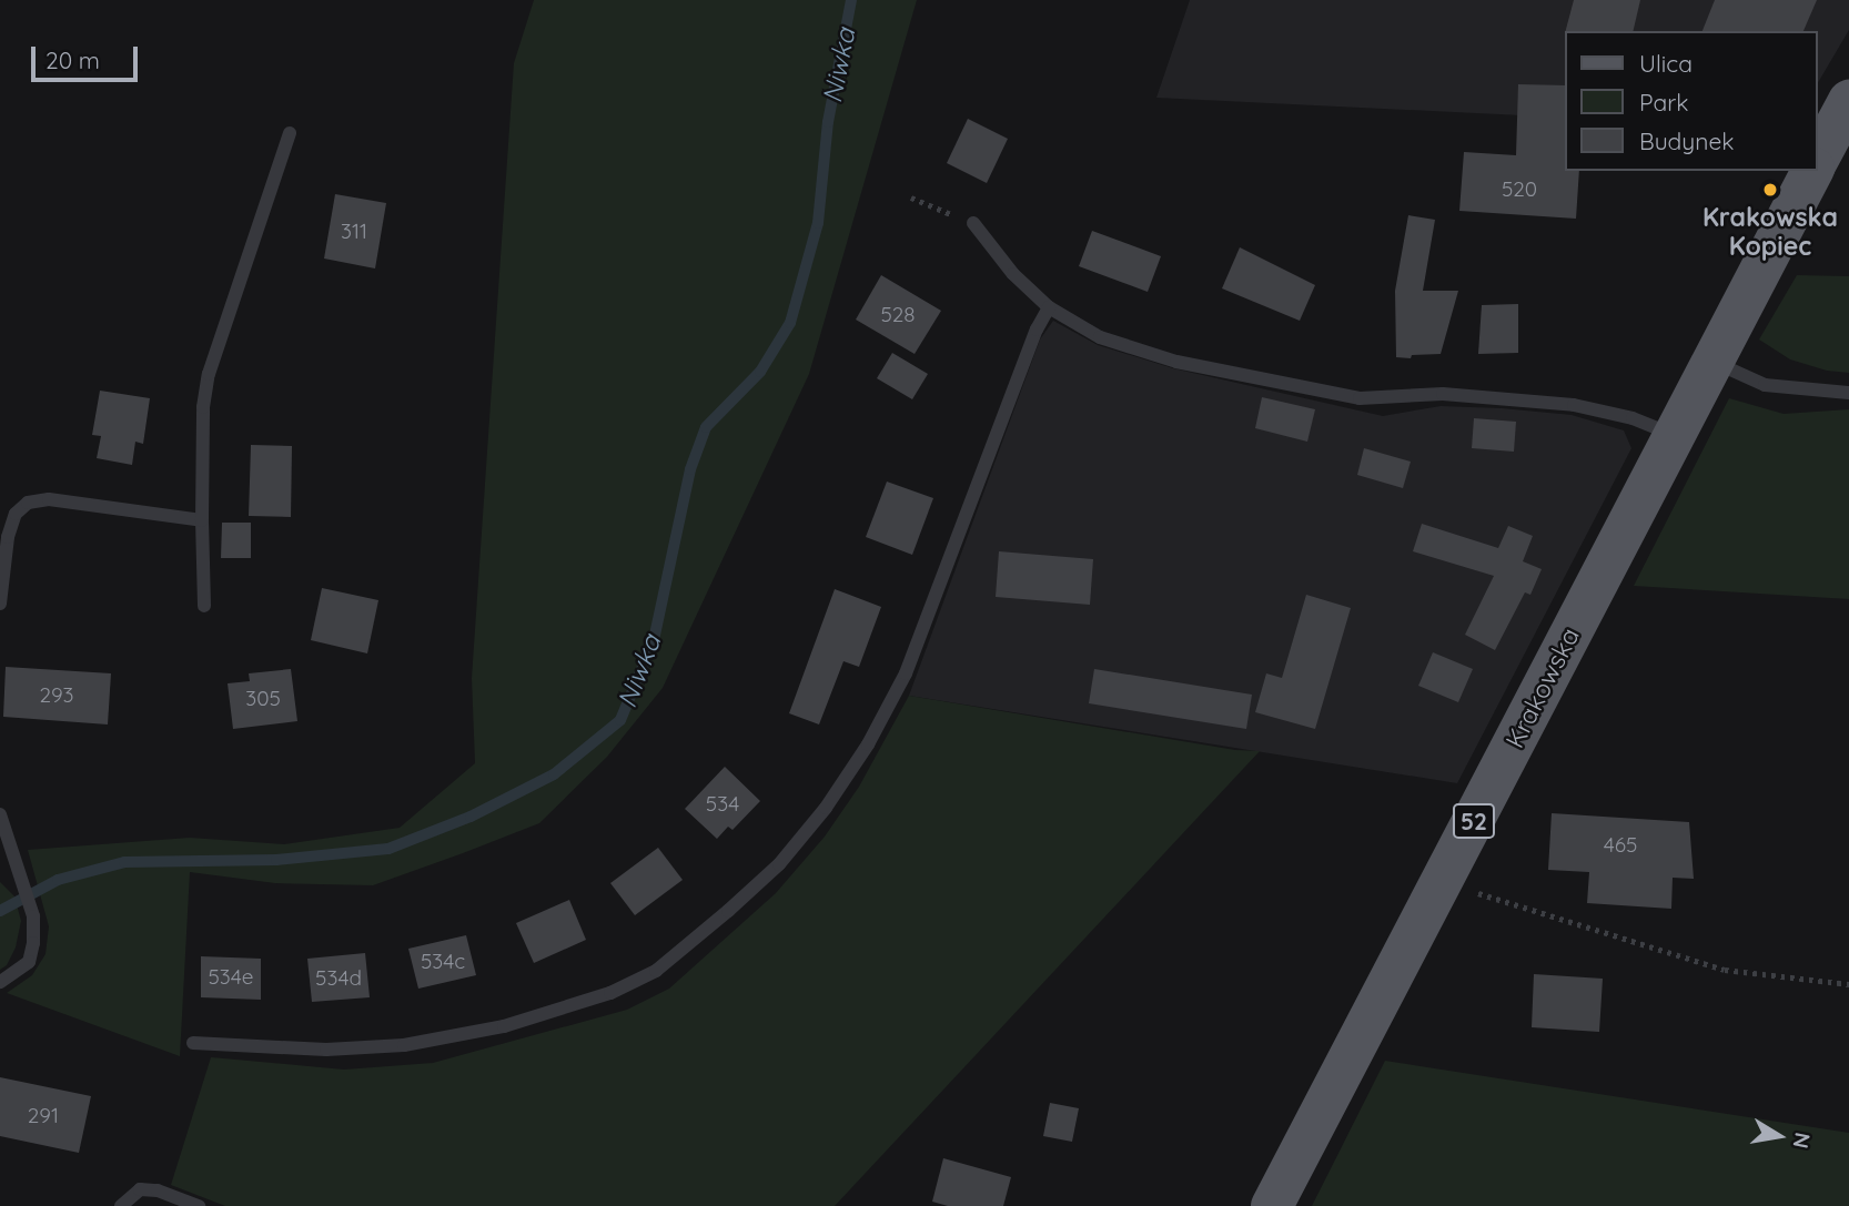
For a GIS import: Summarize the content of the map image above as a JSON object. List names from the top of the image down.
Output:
{
  "streets": {
    "main road": ["Krakowska", "52"]
  },
  "water": ["Niwka"],
  "places": ["Krakowska Kopiec"],
  "house_numbers": [
    "520",
    "311",
    "528",
    "293",
    "305",
    "534",
    "465",
    "534c",
    "534e",
    "534d",
    "291"
  ],
  "legend": ["Ulica", "Park", "Budynek"],
  "scale_bar": "20 m",
  "north": "right"
}
